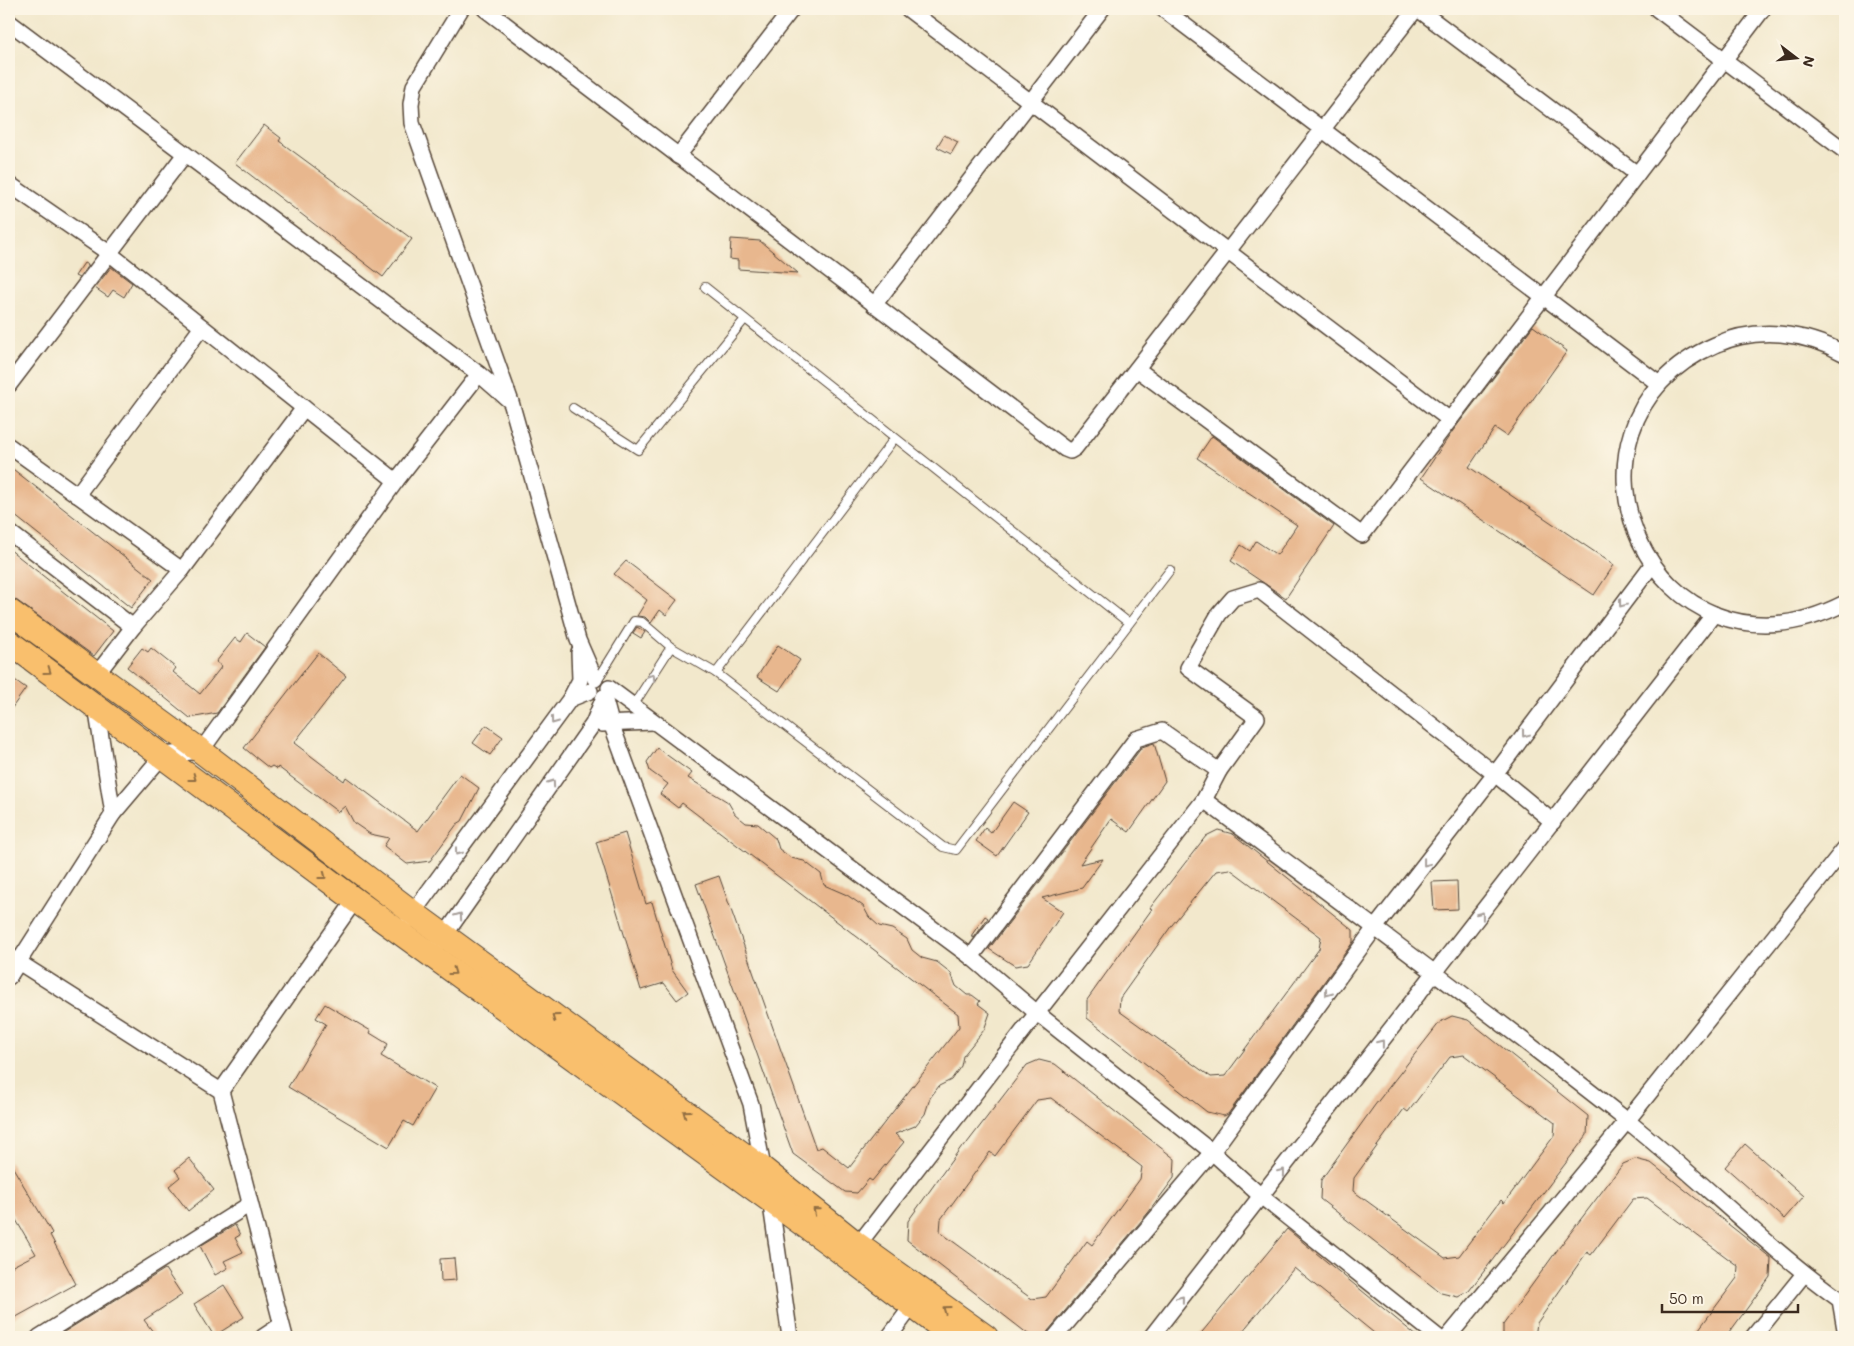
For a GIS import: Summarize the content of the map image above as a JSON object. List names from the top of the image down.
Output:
{
  "scale_bar": "50 m",
  "north": "right"
}
